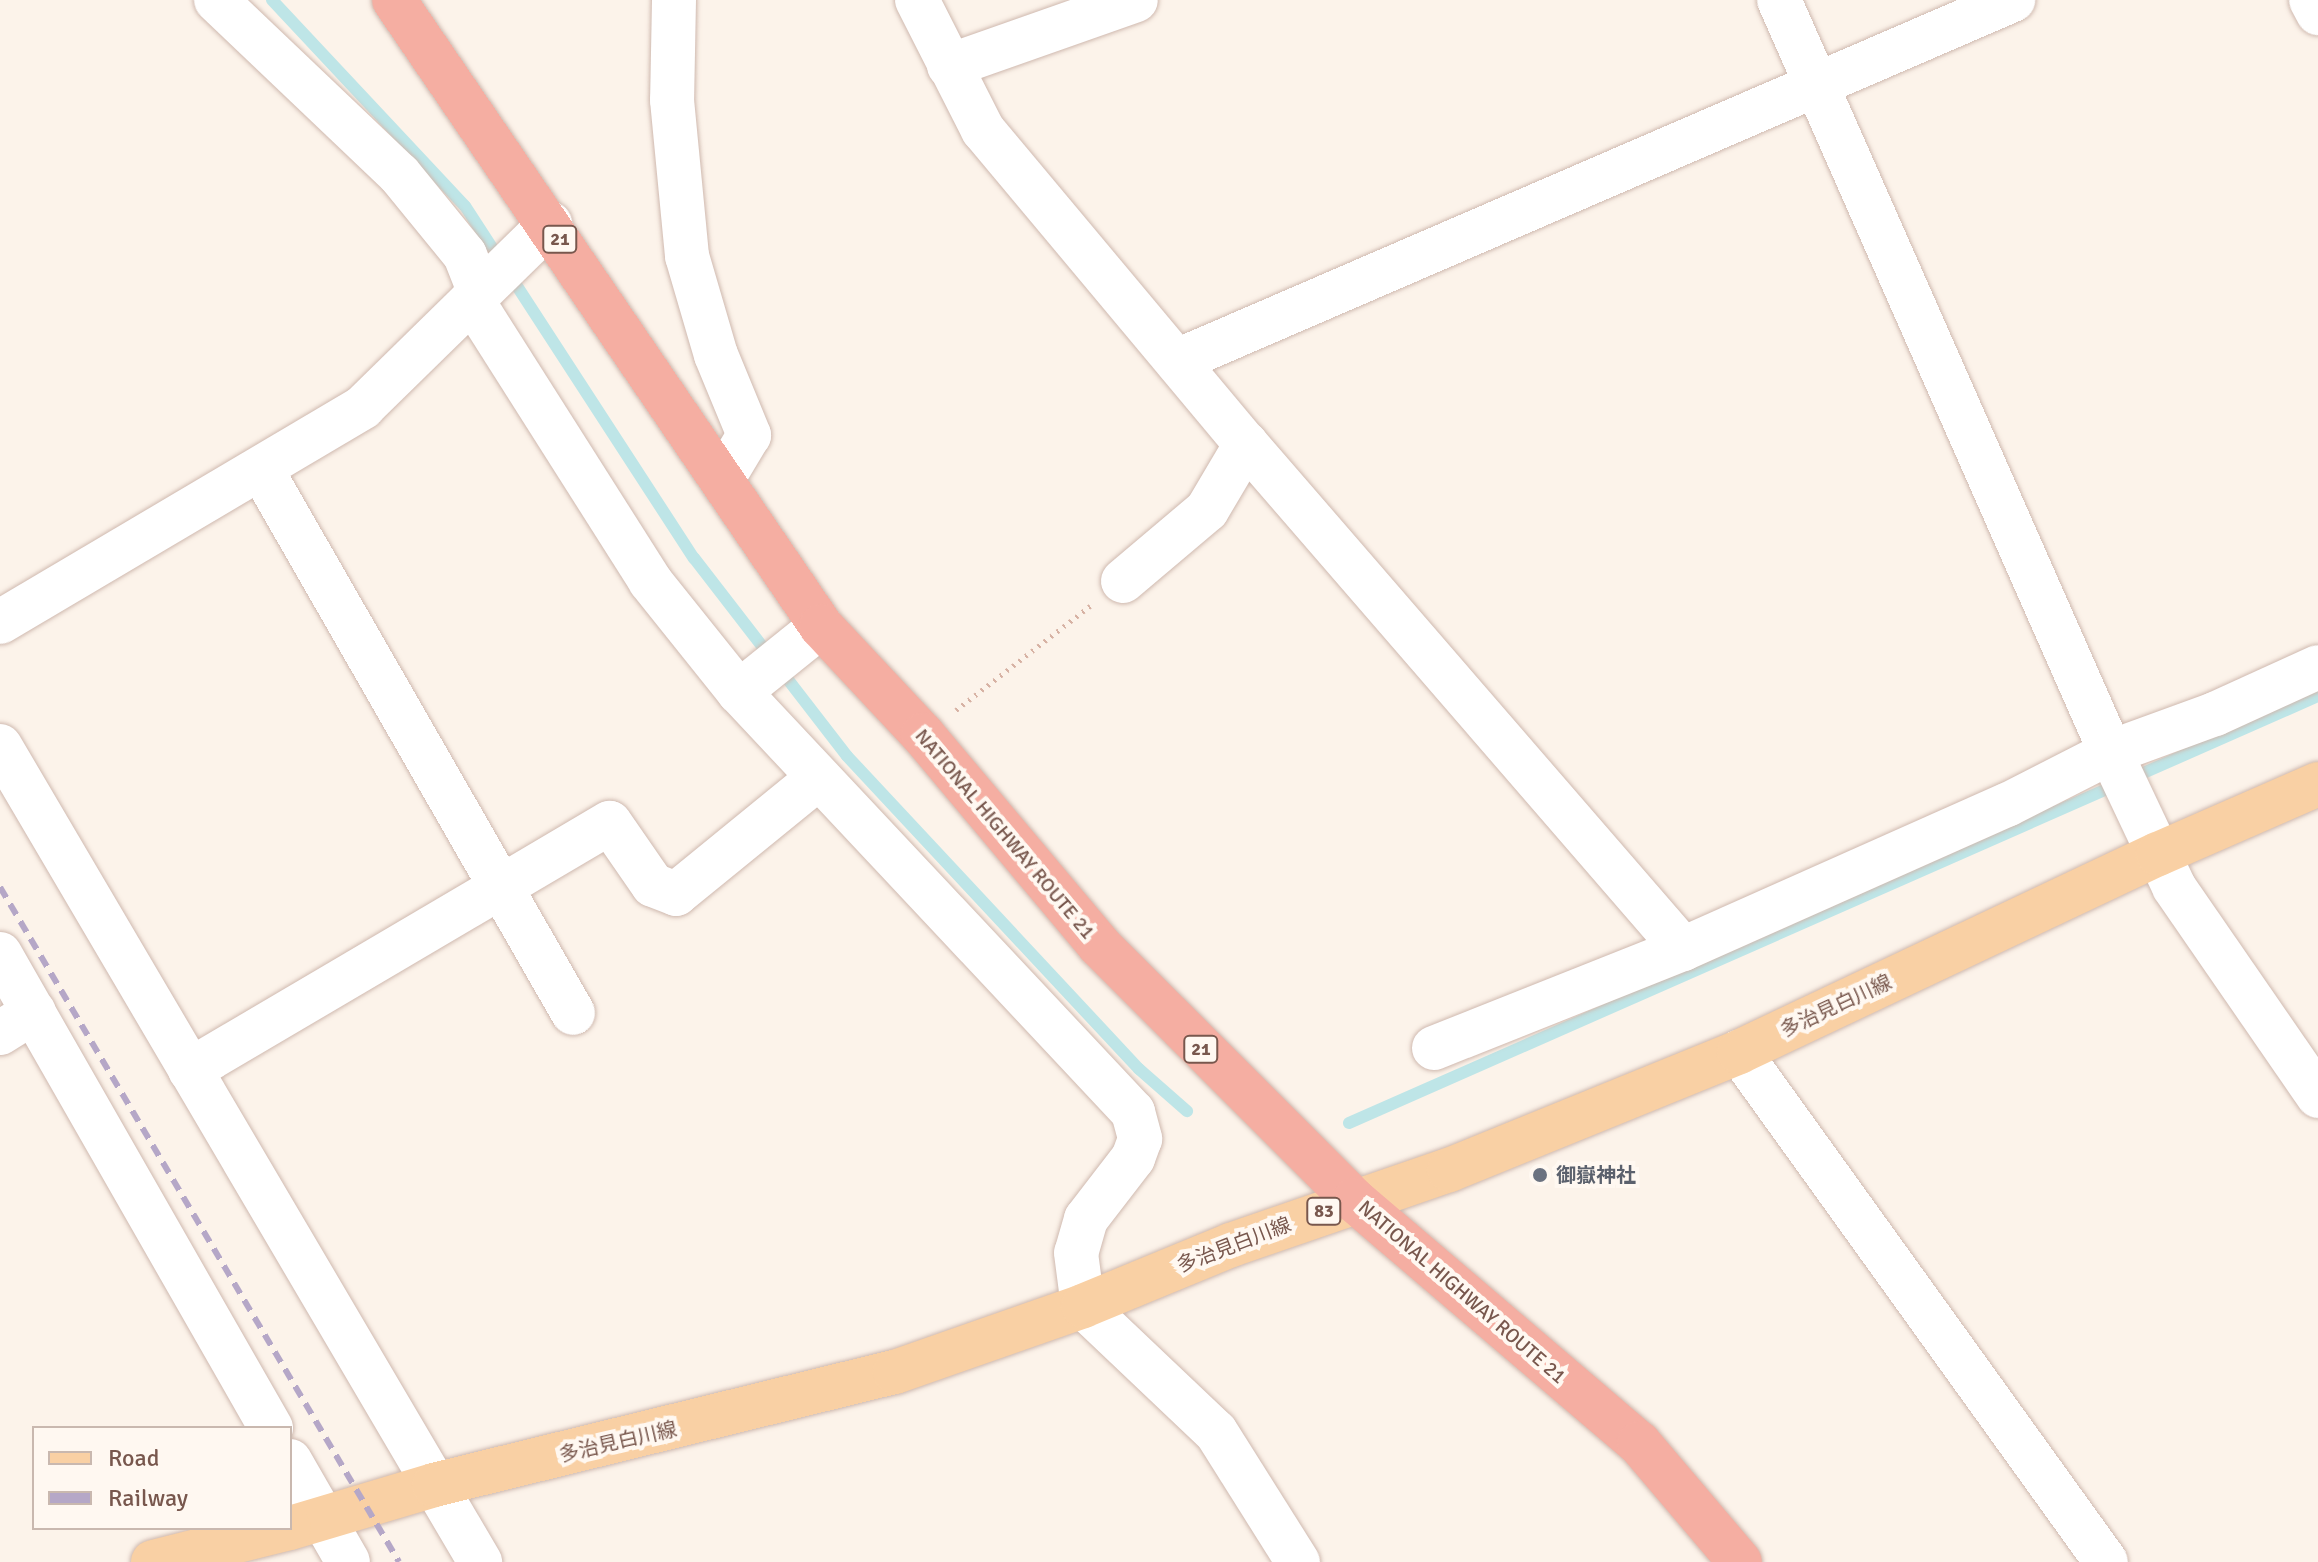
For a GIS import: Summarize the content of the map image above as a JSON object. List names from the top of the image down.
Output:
{
  "streets": {
    "highway": ["21", "NATIONAL HIGHWAY ROUTE 21"],
    "main road": ["多治見白川線", "83"]
  },
  "crossings": [
    ["NATIONAL HIGHWAY ROUTE 21", "多治見白川線"]
  ],
  "places": ["御嶽神社"],
  "legend": ["Road", "Railway"]
}
